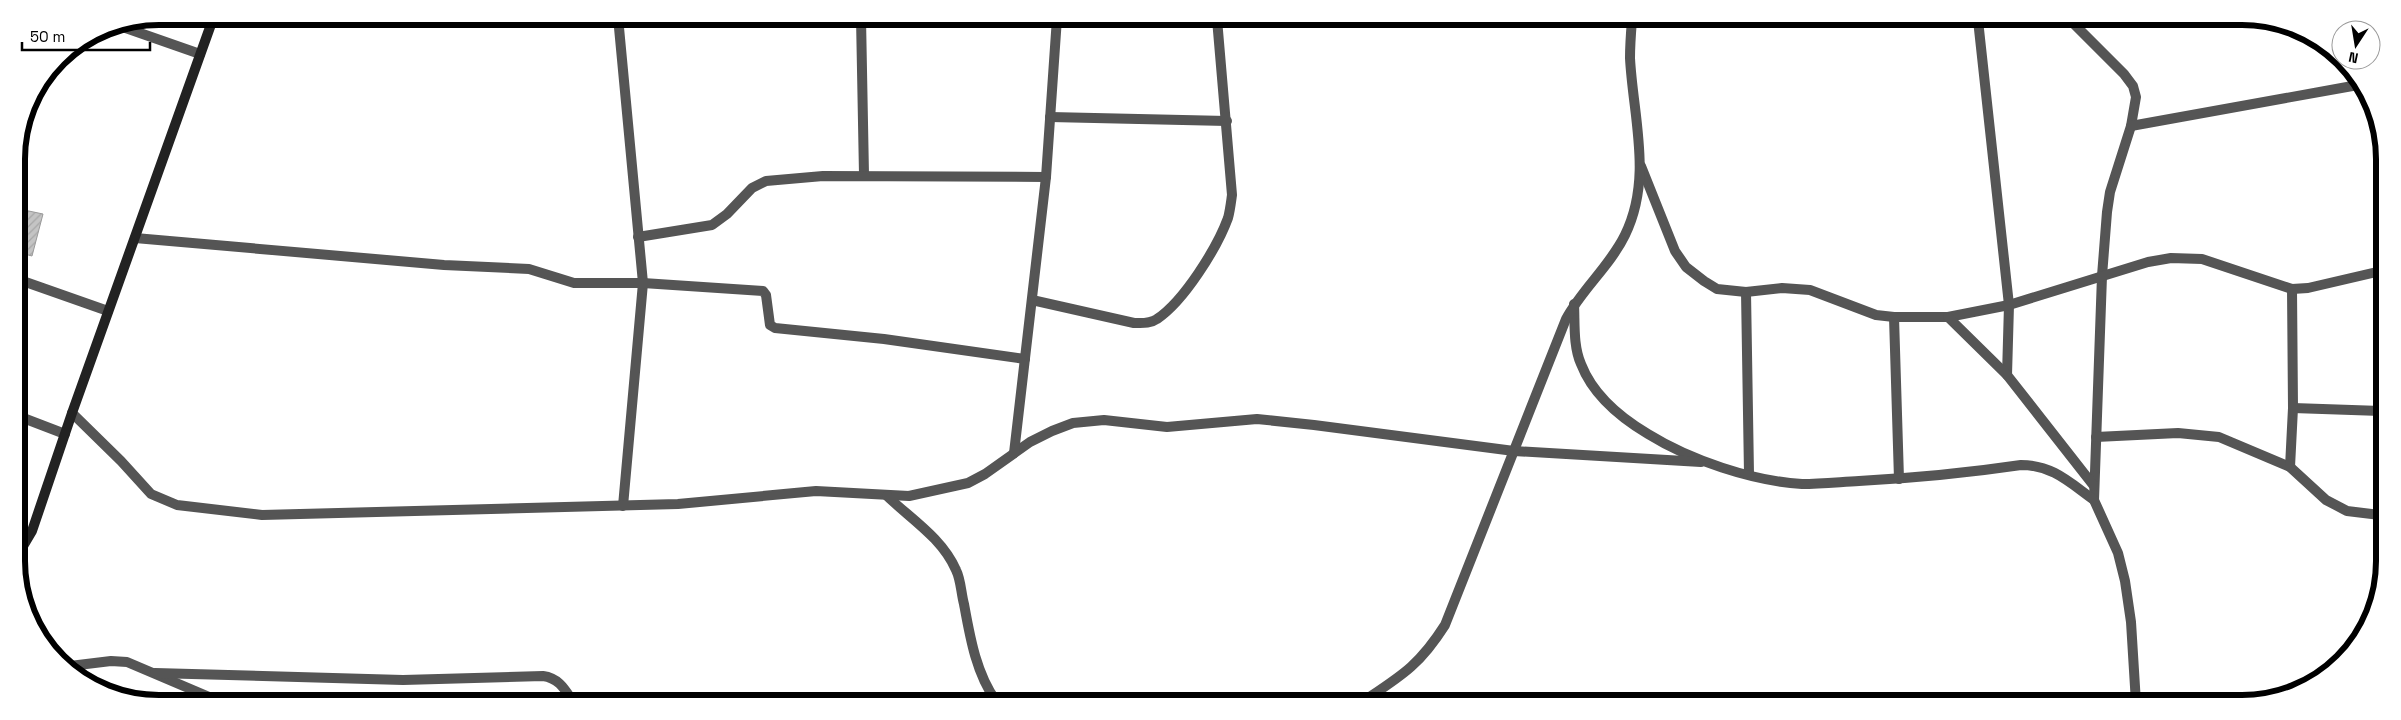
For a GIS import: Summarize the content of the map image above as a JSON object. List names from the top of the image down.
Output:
{
  "scale_bar": "50 m",
  "north": "bottom"
}
